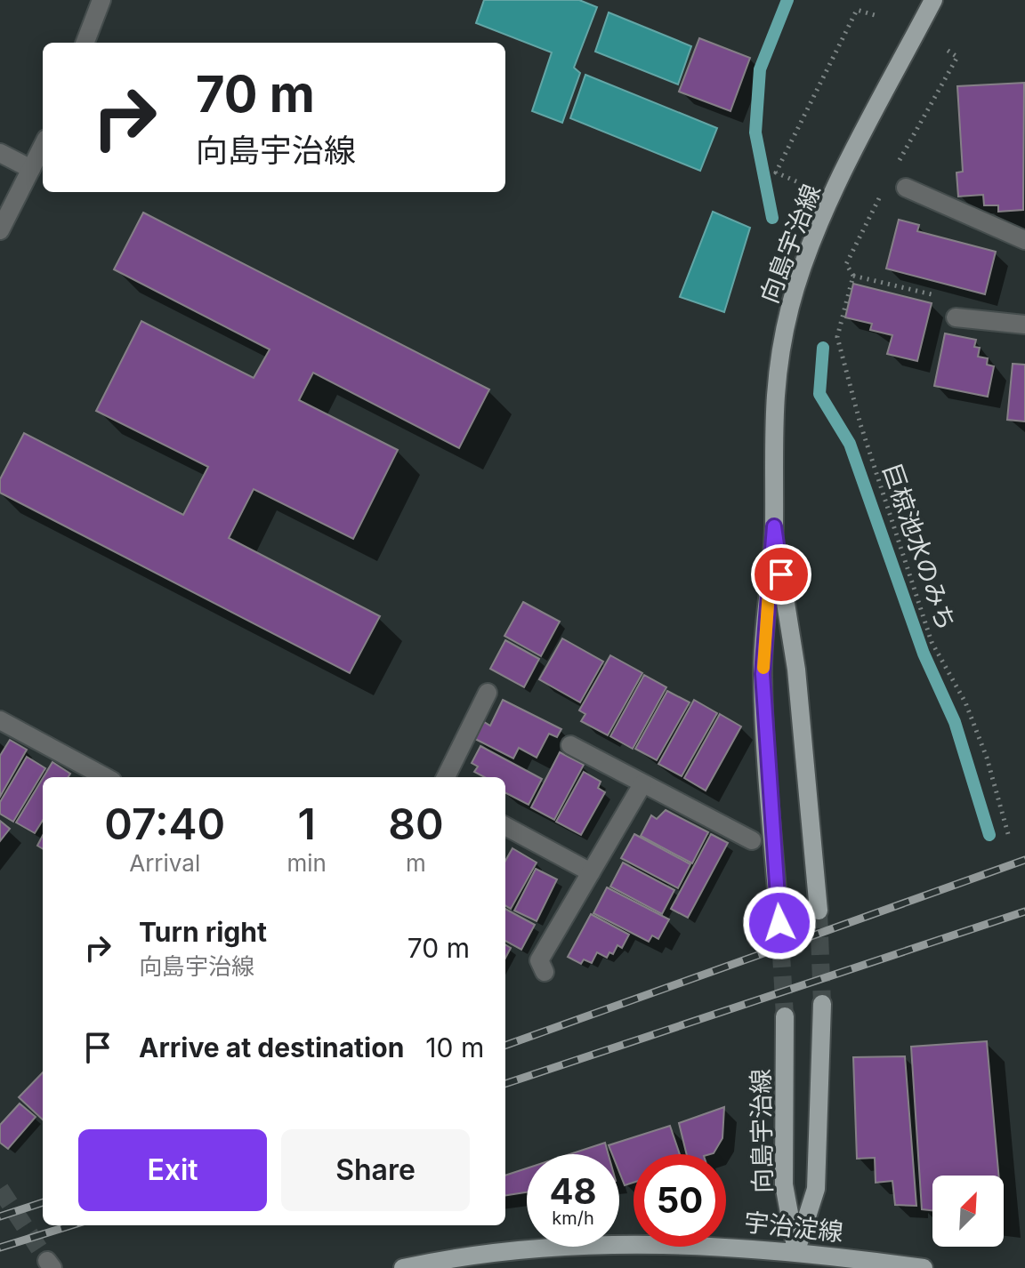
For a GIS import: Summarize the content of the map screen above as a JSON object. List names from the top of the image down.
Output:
{
  "streets": {
    "main road": ["向島宇治線", "宇治淀線"],
    "path": ["巨椋池水のみち"]
  },
  "crossings": [
    ["向島宇治線", "宇治淀線"]
  ],
  "north": "top right",
  "page": {
    "turn": ["70 m", "向島宇治線"],
    "eta": [
      "07:40",
      "Arrival",
      "1",
      "min",
      "80",
      "m"
    ],
    "list": [
      {
        "name": "Turn right",
        "note": "向島宇治線",
        "value": "70 m"
      },
      {
        "name": "Arrive at destination",
        "value": "10 m"
      }
    ],
    "buttons": ["Exit", "Share"],
    "speed": "48 km/h",
    "limit": "50"
  }
}
